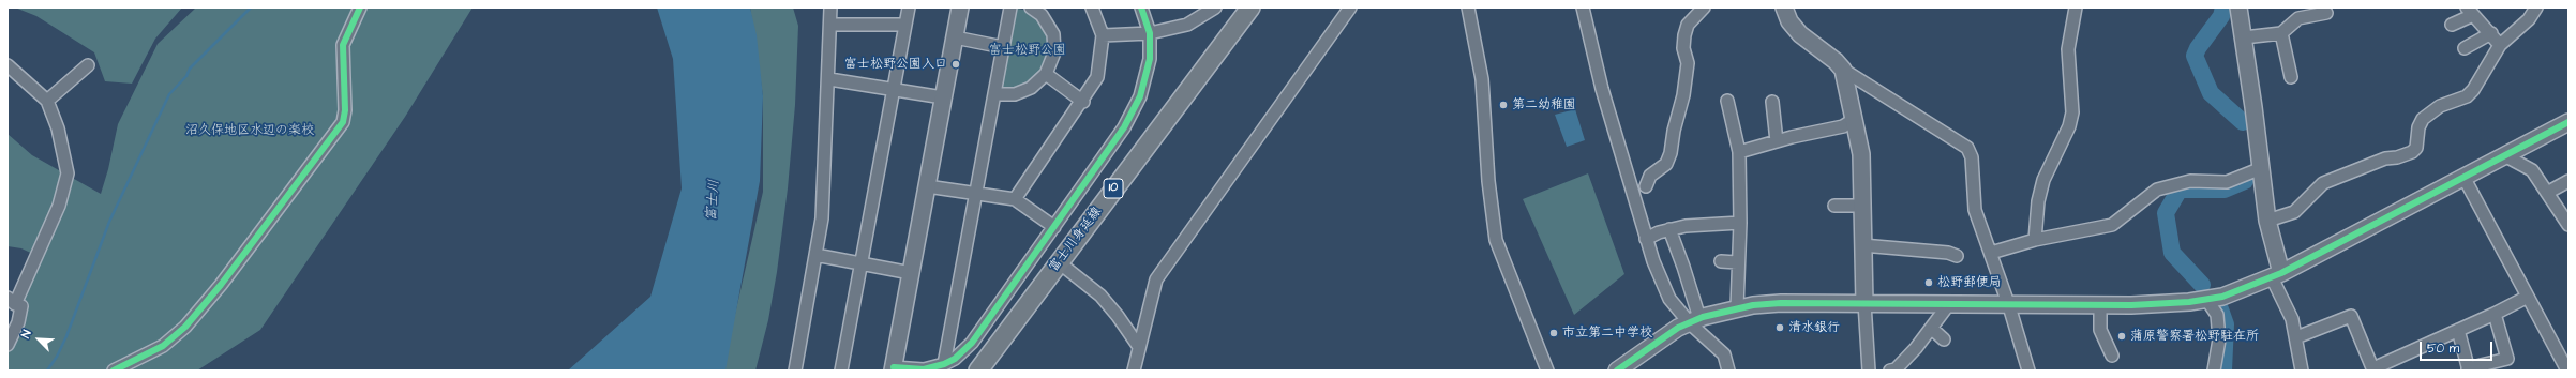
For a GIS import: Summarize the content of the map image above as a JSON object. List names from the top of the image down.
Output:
{
  "streets": {
    "main road": ["10", "富士川身延線"]
  },
  "water": ["富士川"],
  "parks": ["富士松野公園", "沼久保地区水辺の楽校"],
  "places": [
    "富士松野公園入口",
    "第二幼稚園",
    "松野郵便局",
    "清水銀行",
    "市立第二中学校",
    "蒲原警察署松野駐在所"
  ],
  "scale_bar": "50 m",
  "north": "top left"
}
